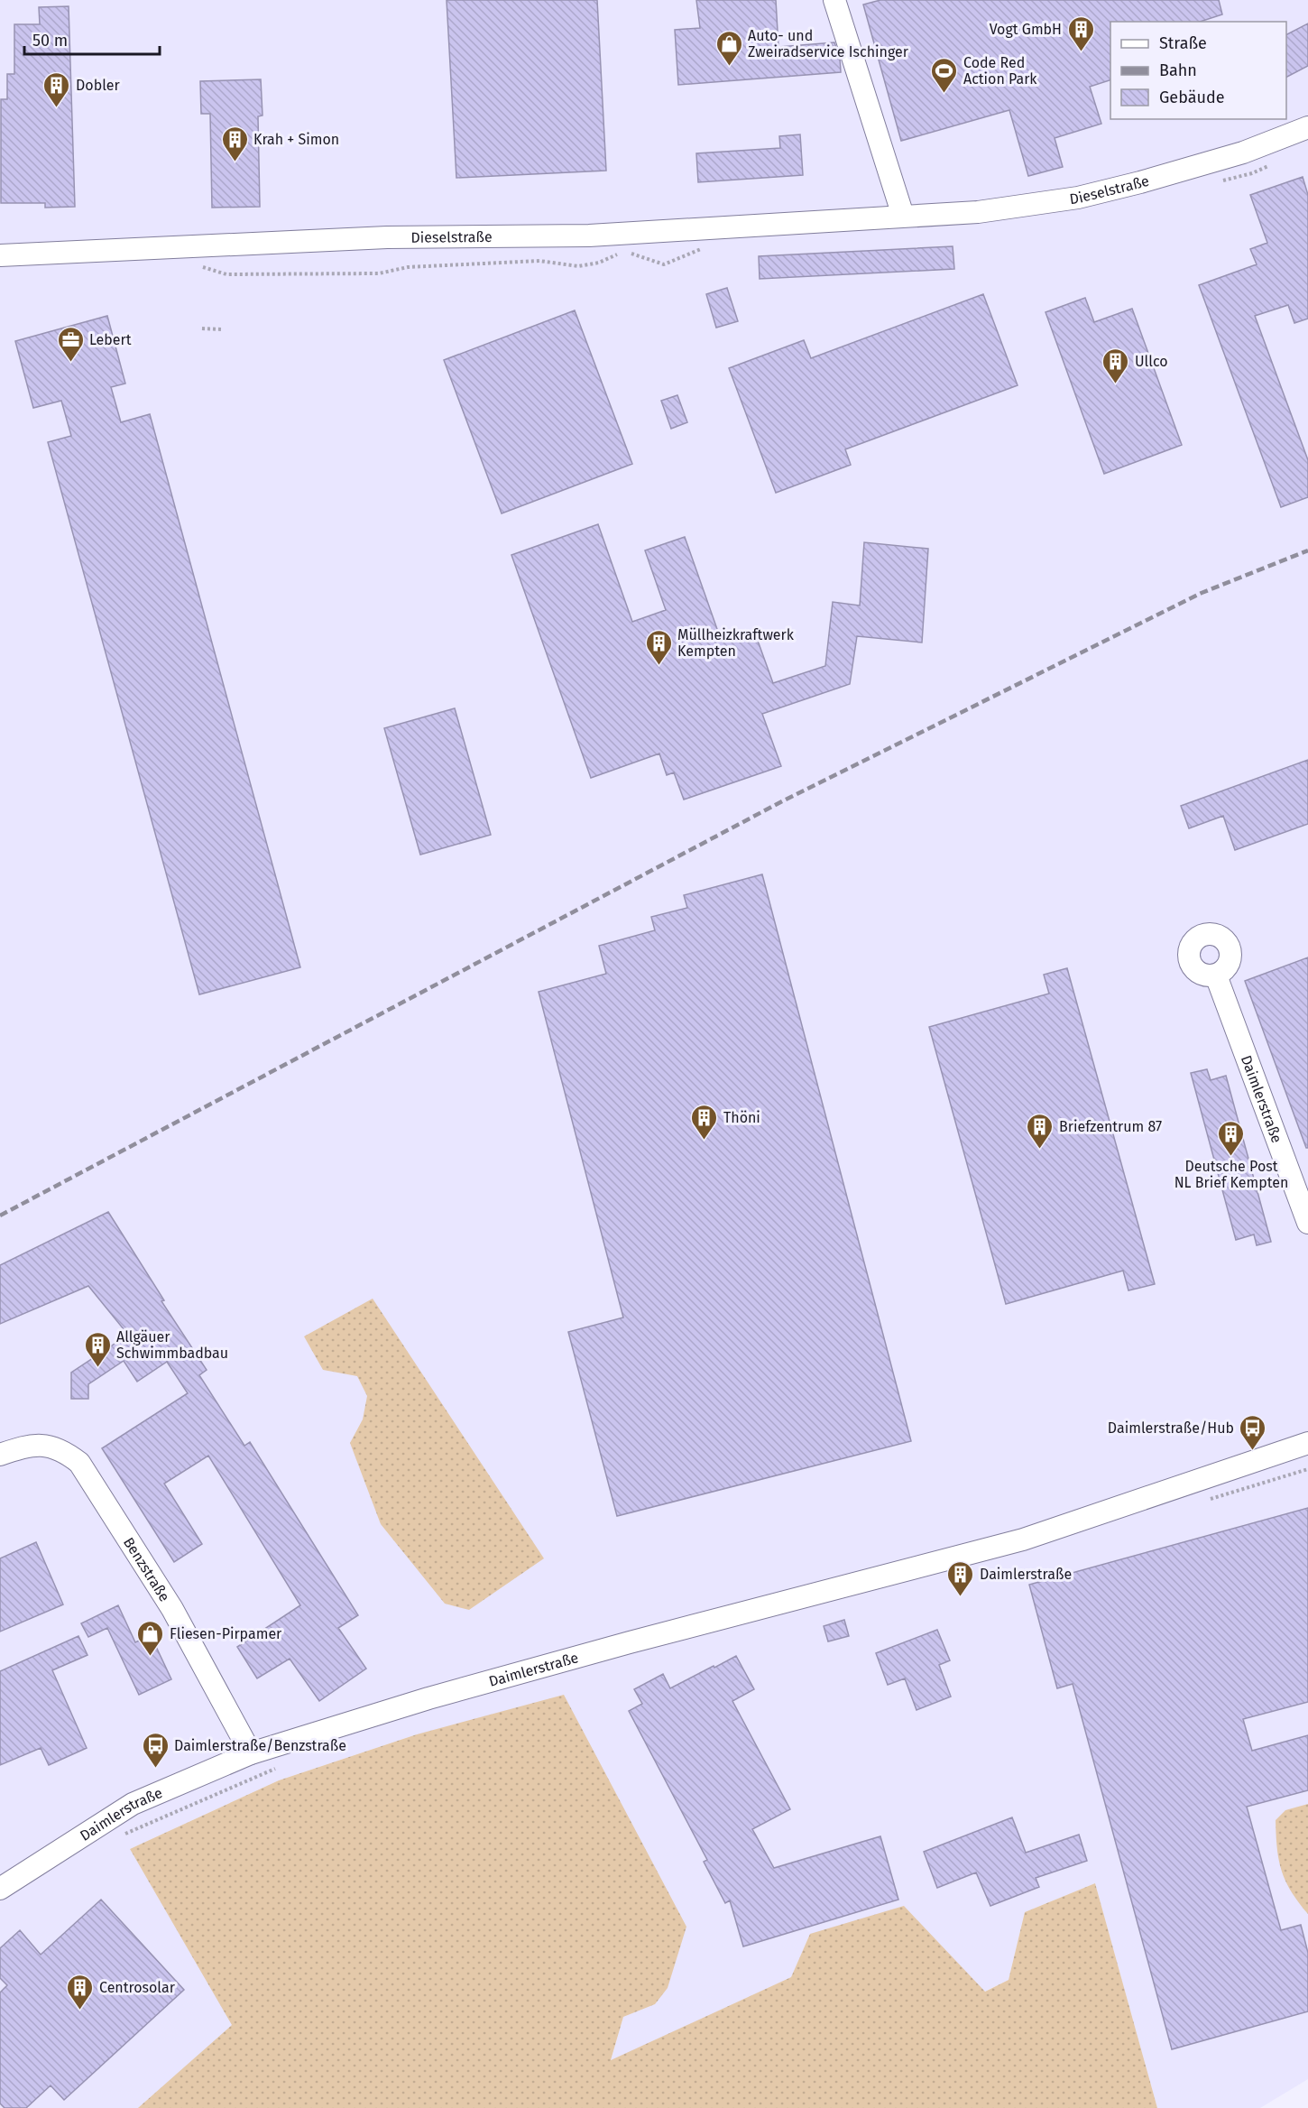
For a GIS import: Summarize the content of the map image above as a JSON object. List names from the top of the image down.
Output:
{
  "streets": {
    "street": ["Dieselstraße", "Daimlerstraße", "Benzstraße"]
  },
  "crossings": [
    ["Daimlerstraße", "Benzstraße"]
  ],
  "places": {
    "building": [
      "Vogt GmbH",
      "Dobler",
      "Krah + Simon",
      "Ullco",
      "Müllheizkraftwerk Kempten",
      "Thöni",
      "Briefzentrum 87",
      "Deutsche Post NL Brief Kempten",
      "Allgäuer Schwimmbadbau",
      "Daimlerstraße",
      "Centrosolar"
    ],
    "shop": ["Auto- und Zweiradservice Ischinger", "Fliesen-Pirpamer"],
    "sports": ["Code Red Action Park"],
    "office": ["Lebert"],
    "bus stop": ["Daimlerstraße/Hub", "Daimlerstraße/Benzstraße"]
  },
  "legend": ["Straße", "Bahn", "Gebäude"],
  "scale_bar": "50 m"
}
